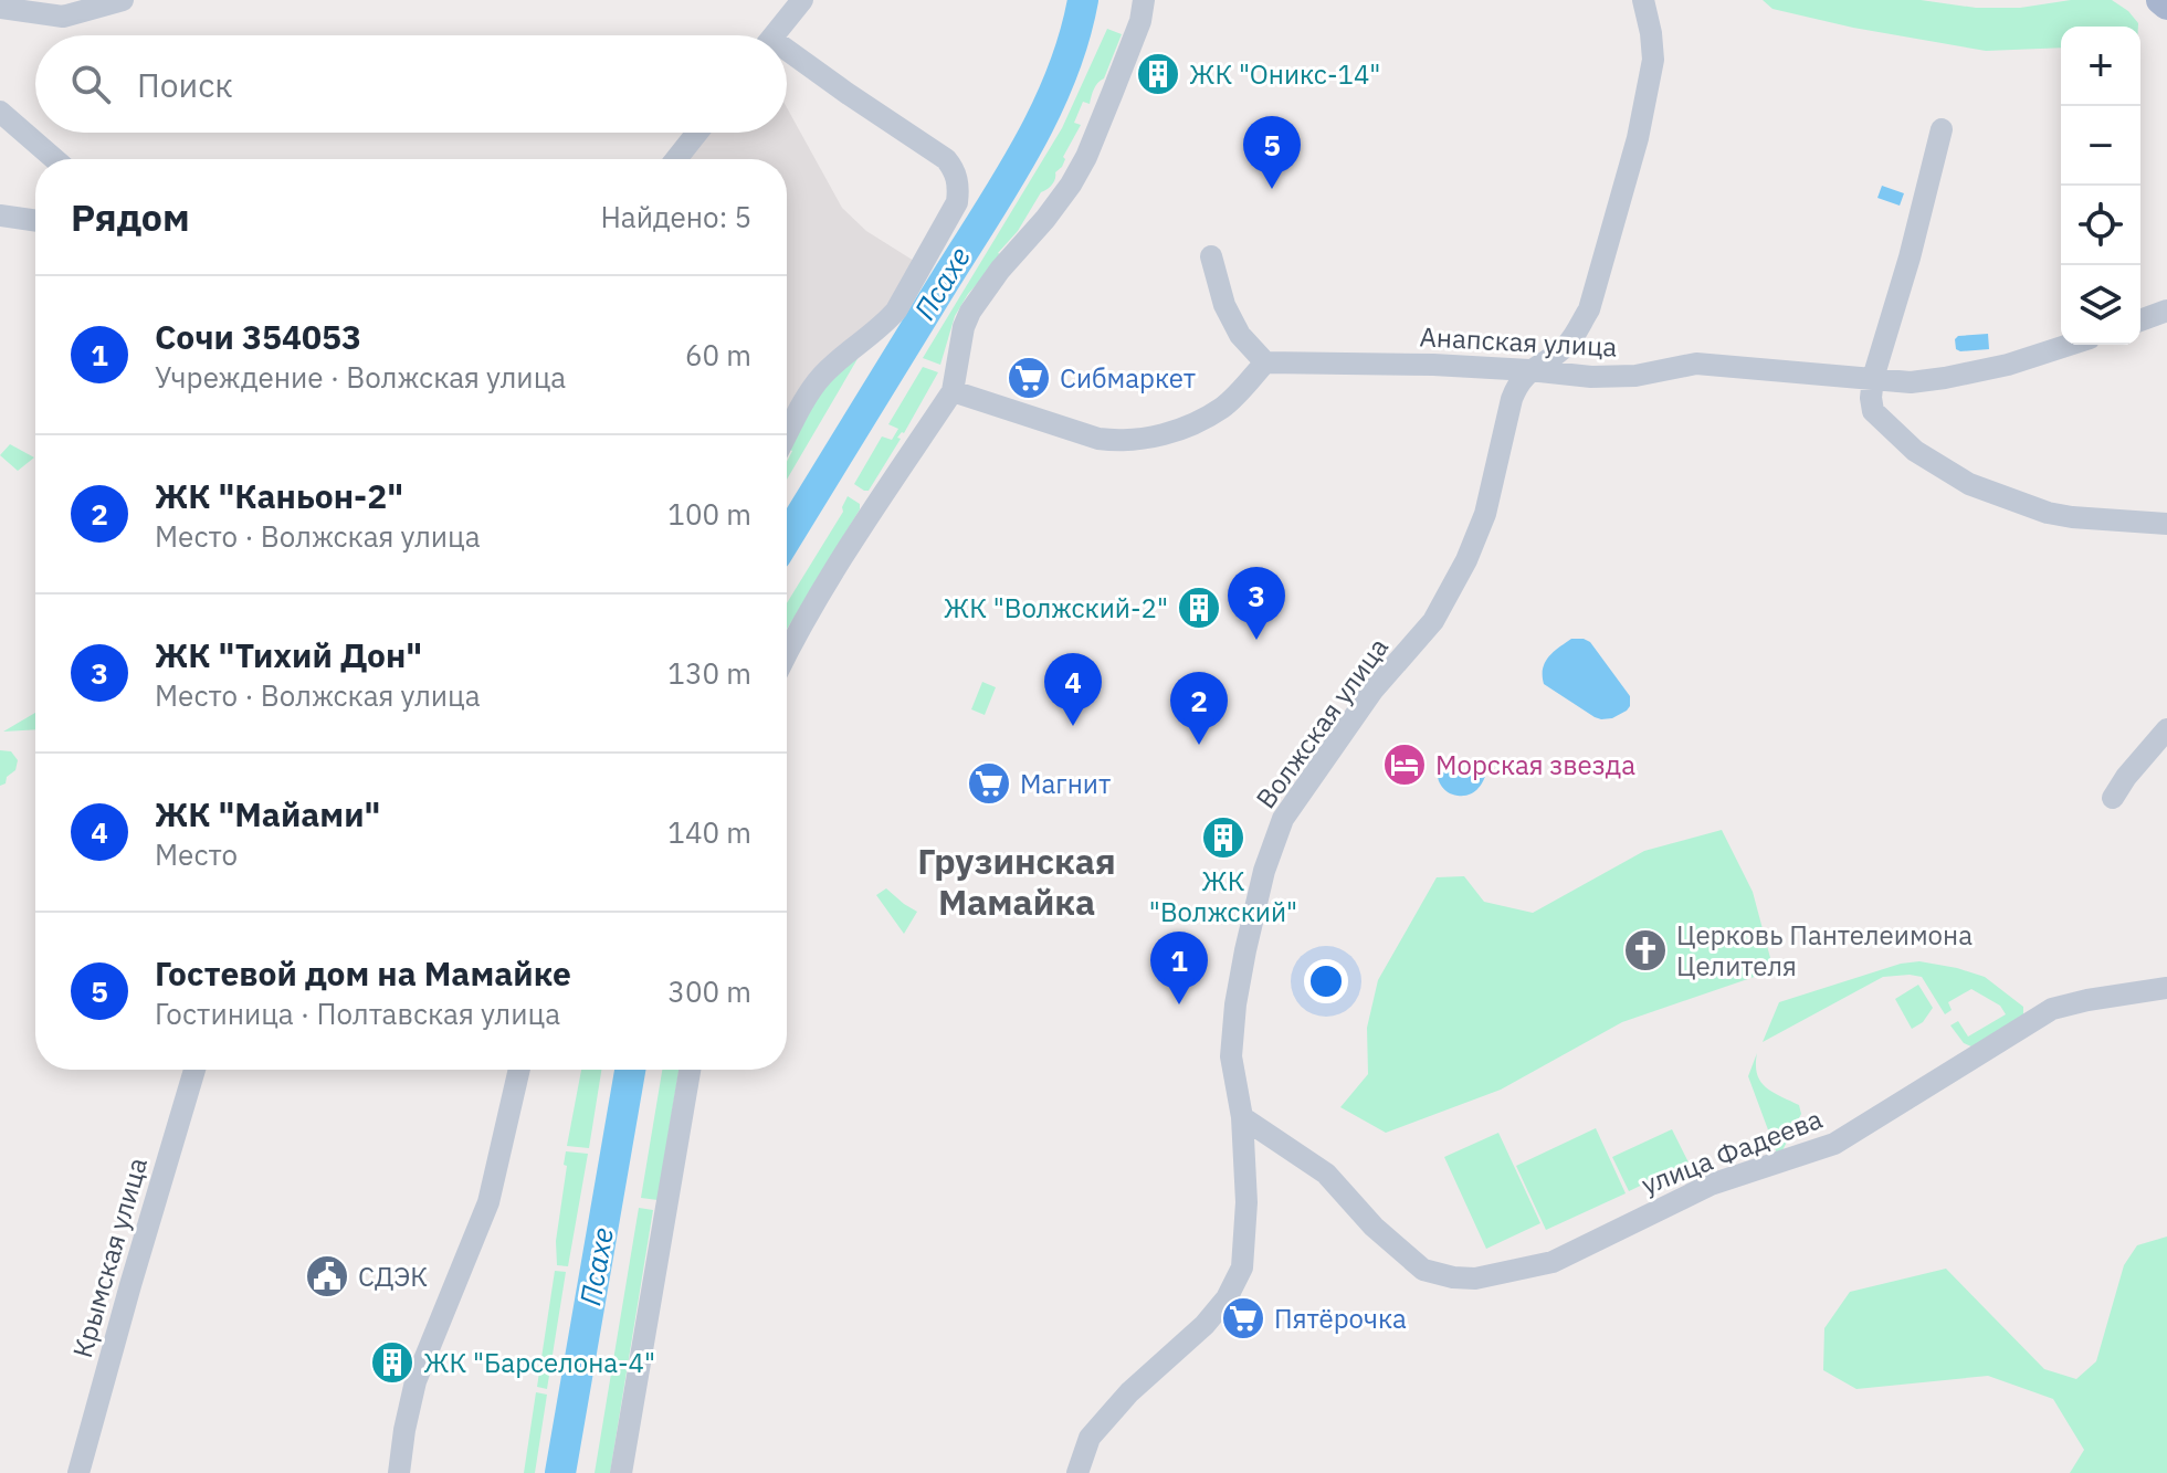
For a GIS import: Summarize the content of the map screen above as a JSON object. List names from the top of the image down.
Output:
{
  "streets": {
    "street": [
      "Анапская улица",
      "Волжская улица",
      "улица Фадеева",
      "Крымская улица"
    ]
  },
  "crossings": [
    ["Анапская улица", "Волжская улица"],
    ["Волжская улица", "улица Фадеева"]
  ],
  "districts": ["Грузинская Мамайка"],
  "water": ["Псахе"],
  "places": {
    "building": [
      "ЖК \"Оникс-14\"",
      "ЖК \"Волжский-2\"",
      "ЖК \"Волжский\"",
      "ЖК \"Барселона-4\""
    ],
    "supermarket": ["Сибмаркет", "Магнит", "Пятёрочка"],
    "hotel": ["Морская звезда"],
    "church": ["Церковь Пантелеимона Целителя"],
    "public building": ["СДЭК"]
  },
  "page": {
    "map_buttons": ["+", "−"],
    "search": "Поиск",
    "pins": [
      "5",
      "3",
      "4",
      "2",
      "1"
    ],
    "heading": ["Рядом", "Найдено: 5"],
    "list": [
      {
        "mark": "1",
        "name": "Сочи 354053",
        "note": "Учреждение · Волжская улица",
        "value": "60 m"
      },
      {
        "mark": "2",
        "name": "ЖК \"Каньон-2\"",
        "note": "Место · Волжская улица",
        "value": "100 m"
      },
      {
        "mark": "3",
        "name": "ЖК \"Тихий Дон\"",
        "note": "Место · Волжская улица",
        "value": "130 m"
      },
      {
        "mark": "4",
        "name": "ЖК \"Майами\"",
        "note": "Место",
        "value": "140 m"
      },
      {
        "mark": "5",
        "name": "Гостевой дом на Мамайке",
        "note": "Гостиница · Полтавская улица",
        "value": "300 m"
      }
    ]
  }
}
